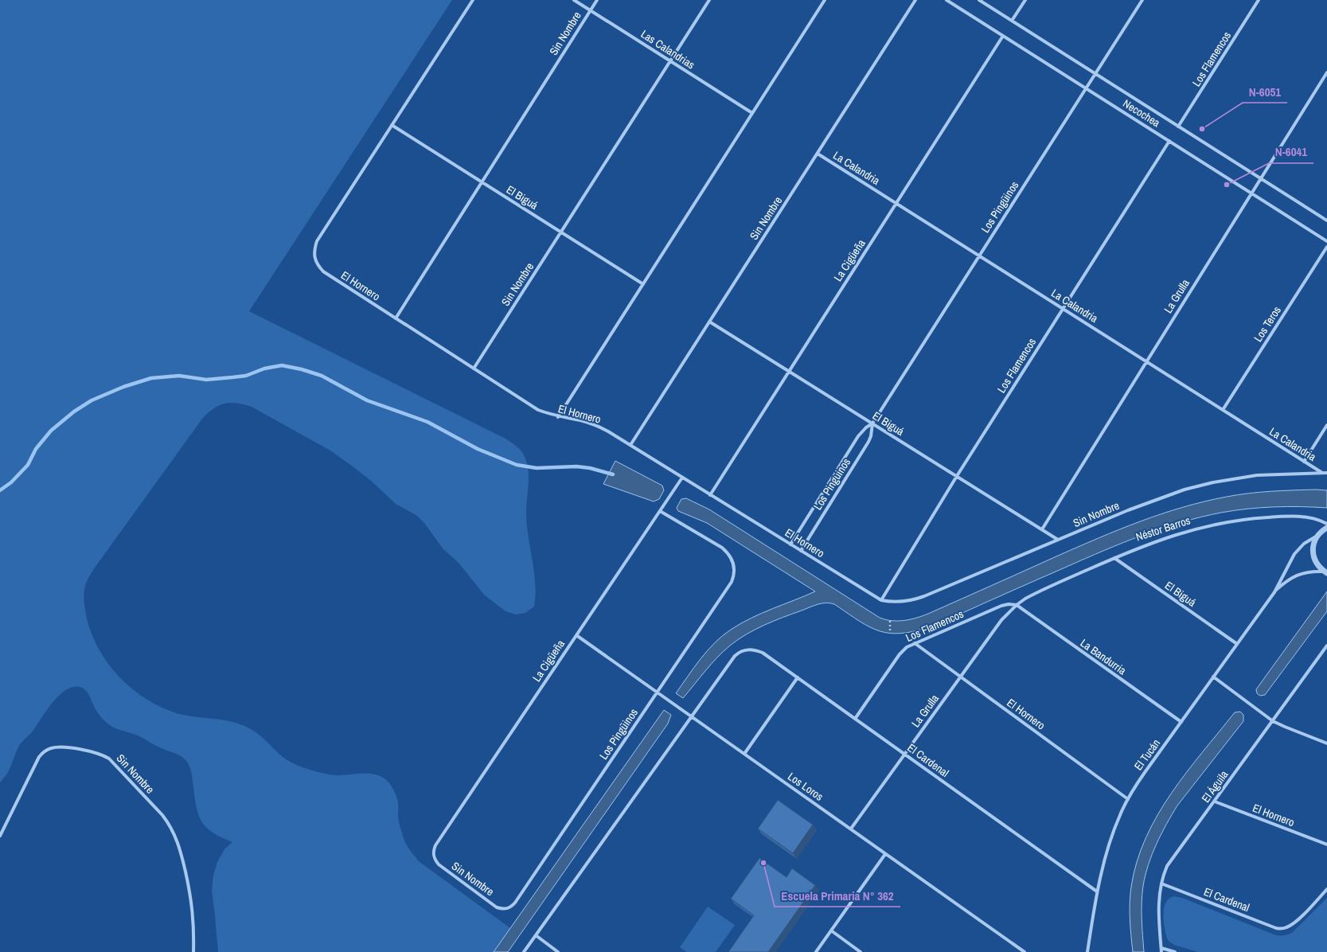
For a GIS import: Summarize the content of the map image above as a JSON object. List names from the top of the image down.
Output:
{
  "streets": {
    "street": [
      "Sin Nombre",
      "Las Calandrias",
      "Los Flamencos",
      "Necochea",
      "La Calandria",
      "El Biguá",
      "Los Pingüinos",
      "La Cigüeña",
      "El Hornero",
      "La Grulla",
      "Los Teros",
      "Néstor Barros",
      "La Bandurria",
      "El Tucán",
      "El Cardenal",
      "Los Loros",
      "El Águila"
    ]
  },
  "crossings": [
    ["Sin Nombre", "Las Calandrias"],
    ["Sin Nombre", "Los Flamencos"],
    ["Sin Nombre", "La Calandria"],
    ["Sin Nombre", "El Biguá"],
    ["Sin Nombre", "Los Pingüinos"],
    ["Sin Nombre", "La Cigüeña"],
    ["Sin Nombre", "El Hornero"],
    ["Los Flamencos", "Necochea"],
    ["Los Flamencos", "La Calandria"],
    ["Los Flamencos", "El Biguá"],
    ["Los Flamencos", "El Hornero"],
    ["Los Flamencos", "La Grulla"],
    ["Los Flamencos", "Néstor Barros"],
    ["Los Flamencos", "La Bandurria"],
    ["Los Flamencos", "El Cardenal"],
    ["Necochea", "Los Pingüinos"],
    ["Necochea", "La Cigüeña"],
    ["Necochea", "La Grulla"],
    ["La Calandria", "Los Pingüinos"],
    ["La Calandria", "La Cigüeña"],
    ["La Calandria", "La Grulla"],
    ["La Calandria", "Los Teros"],
    ["El Biguá", "Los Pingüinos"],
    ["El Biguá", "La Cigüeña"],
    ["El Biguá", "El Hornero"],
    ["El Biguá", "La Grulla"],
    ["El Biguá", "Néstor Barros"],
    ["El Biguá", "El Tucán"],
    ["Los Pingüinos", "La Cigüeña"],
    ["Los Pingüinos", "El Hornero"],
    ["Los Pingüinos", "Los Loros"],
    ["La Cigüeña", "El Hornero"],
    ["La Cigüeña", "Los Loros"],
    ["El Hornero", "La Grulla"],
    ["El Hornero", "El Tucán"],
    ["El Hornero", "El Águila"],
    ["La Grulla", "Néstor Barros"],
    ["La Grulla", "La Bandurria"],
    ["La Grulla", "El Cardenal"],
    ["La Grulla", "Los Loros"],
    ["Néstor Barros", "La Bandurria"],
    ["La Bandurria", "El Tucán"],
    ["El Tucán", "El Cardenal"],
    ["El Cardenal", "Los Loros"],
    ["El Cardenal", "El Águila"]
  ],
  "places": ["N-6051", "N-6041", "Escuela Primaria N° 362"]
}
